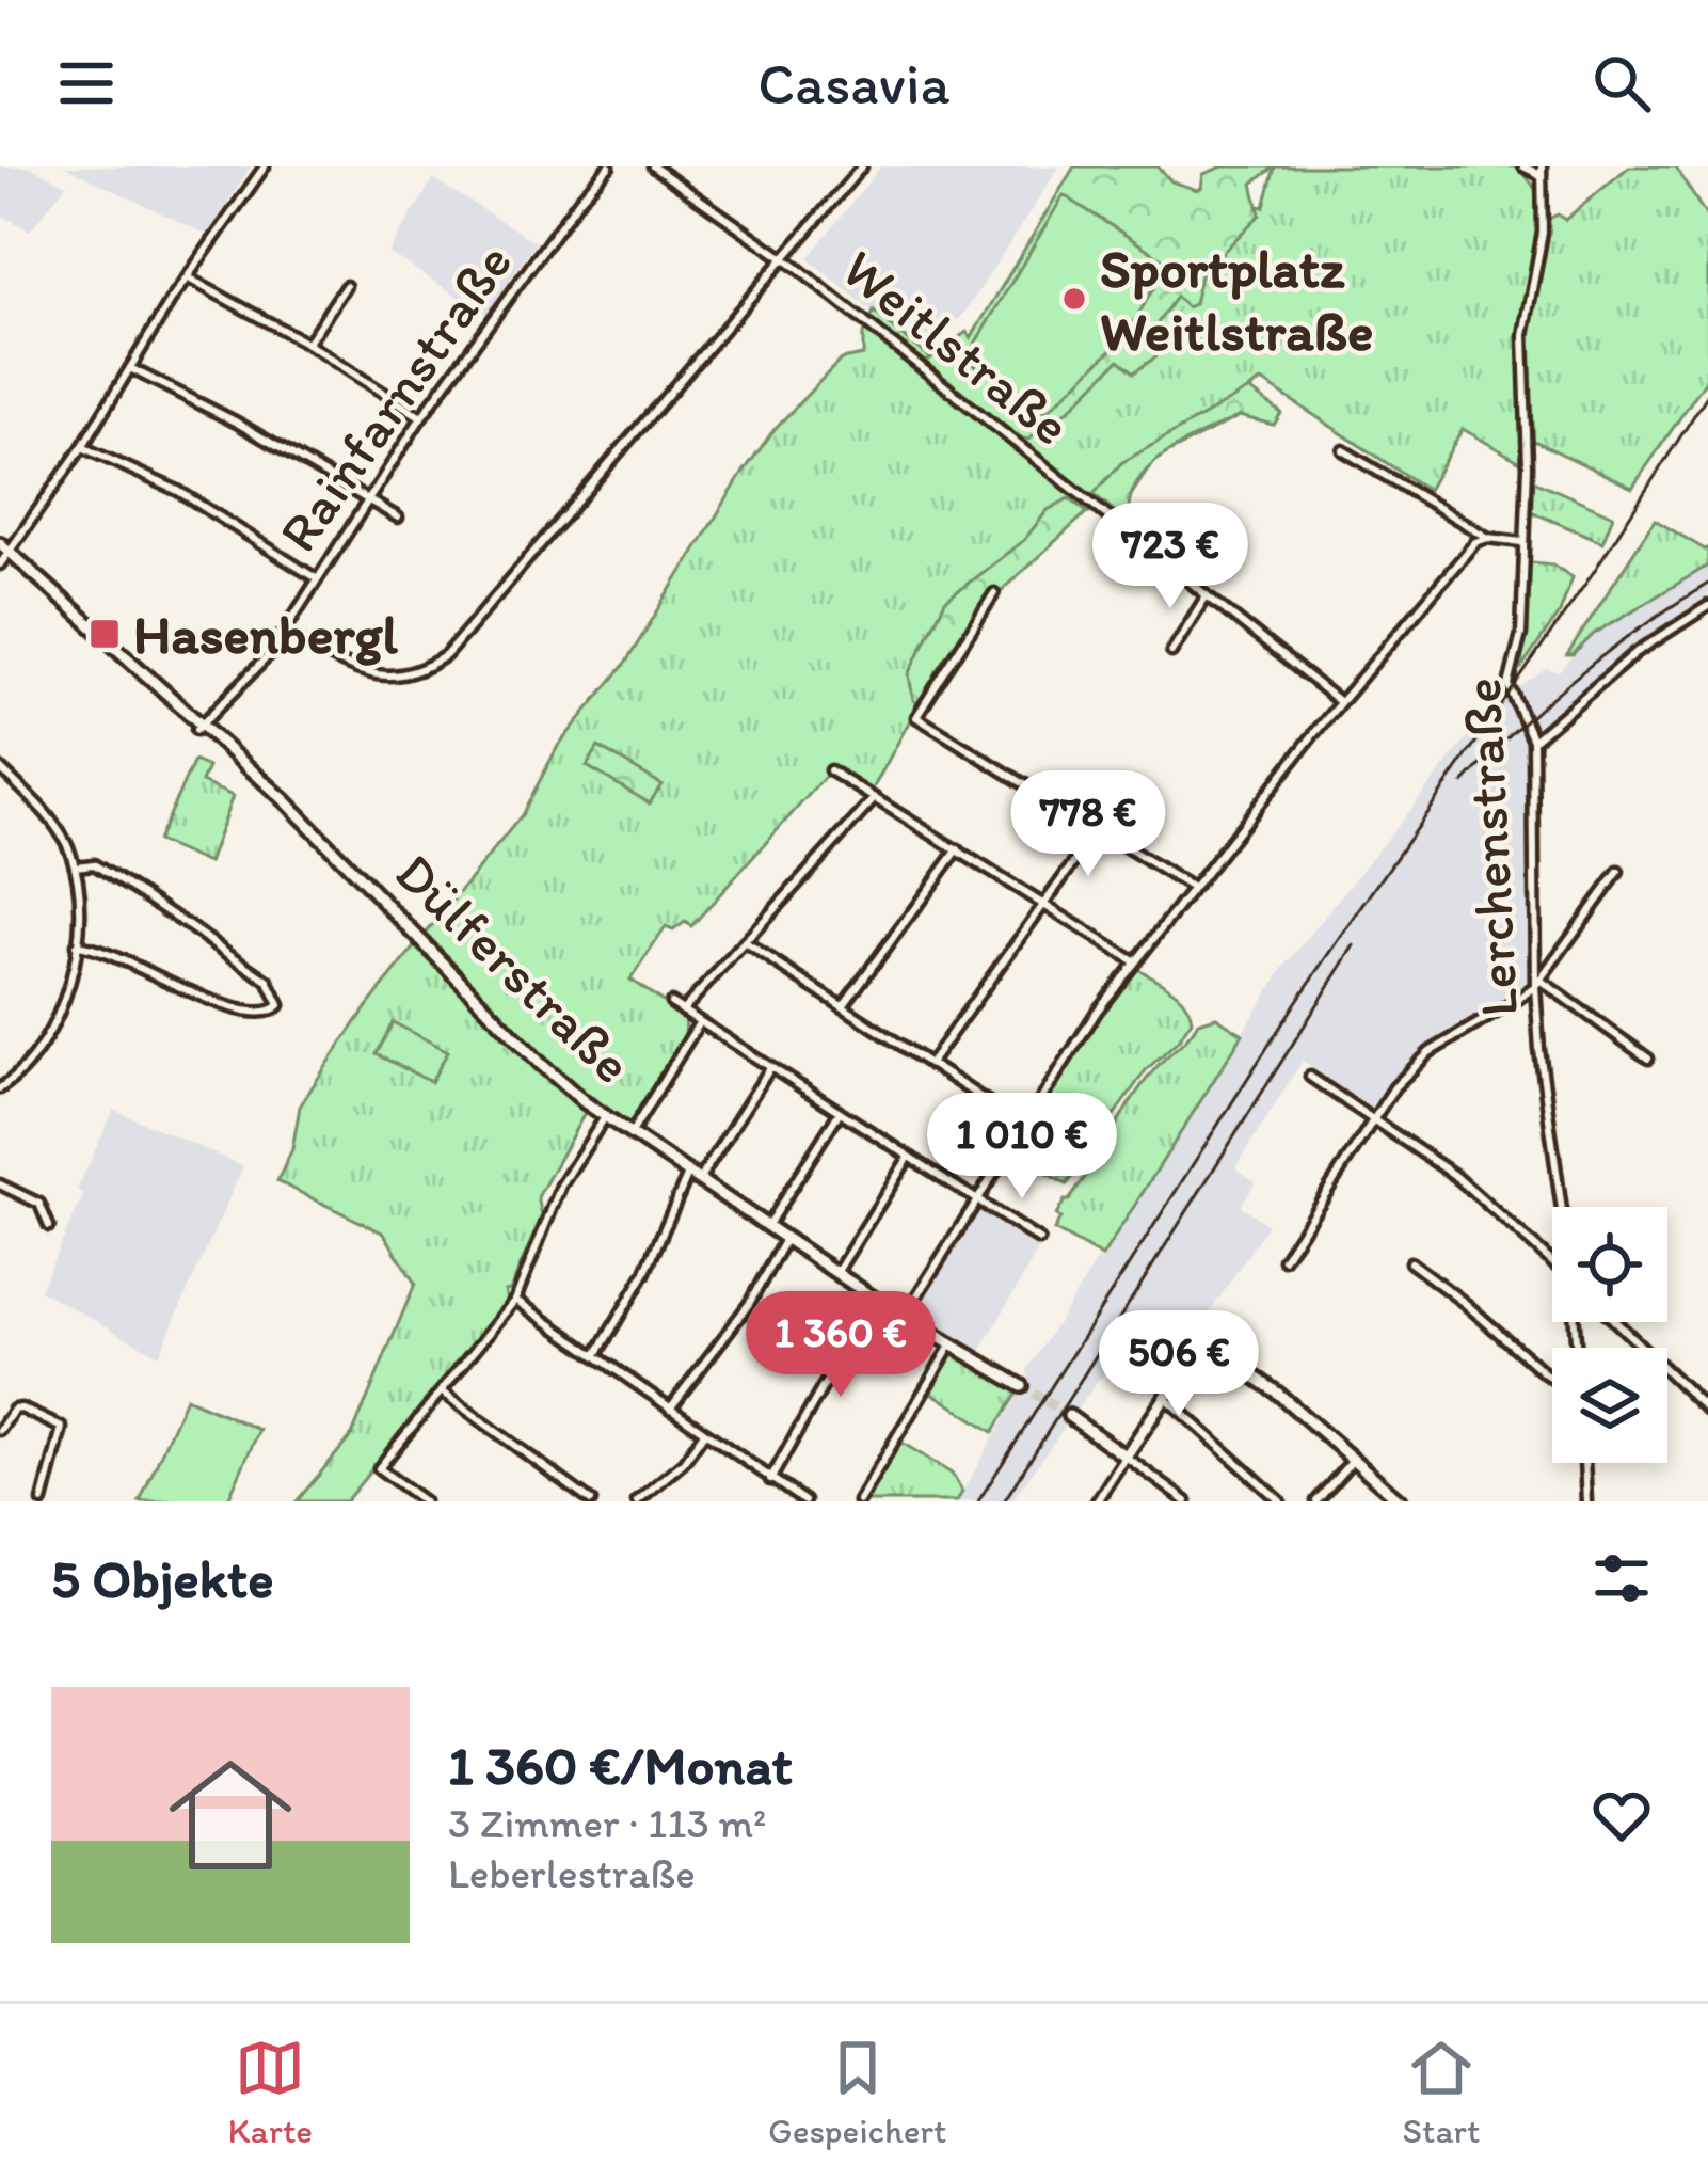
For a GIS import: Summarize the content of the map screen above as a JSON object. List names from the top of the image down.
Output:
{
  "streets": {
    "main road": ["Dülferstraße"],
    "street": ["Weitlstraße", "Rainfarnstraße", "Lerchenstraße"]
  },
  "crossings": [
    ["Rainfarnstraße", "Dülferstraße"]
  ],
  "places": {
    "other": ["Sportplatz Weitlstraße"],
    "transit": ["Hasenbergl"]
  },
  "page": {
    "header": "Casavia",
    "price": [
      "723 €",
      "778 €",
      "1 010 €",
      "1 360 €",
      "506 €"
    ],
    "heading": "5 Objekte",
    "list": [
      {
        "name": "1 360 €/Monat",
        "note": "3 Zimmer · 113 m² · Leberlestraße"
      }
    ],
    "tabs": ["Karte", "Gespeichert", "Start"]
  }
}
